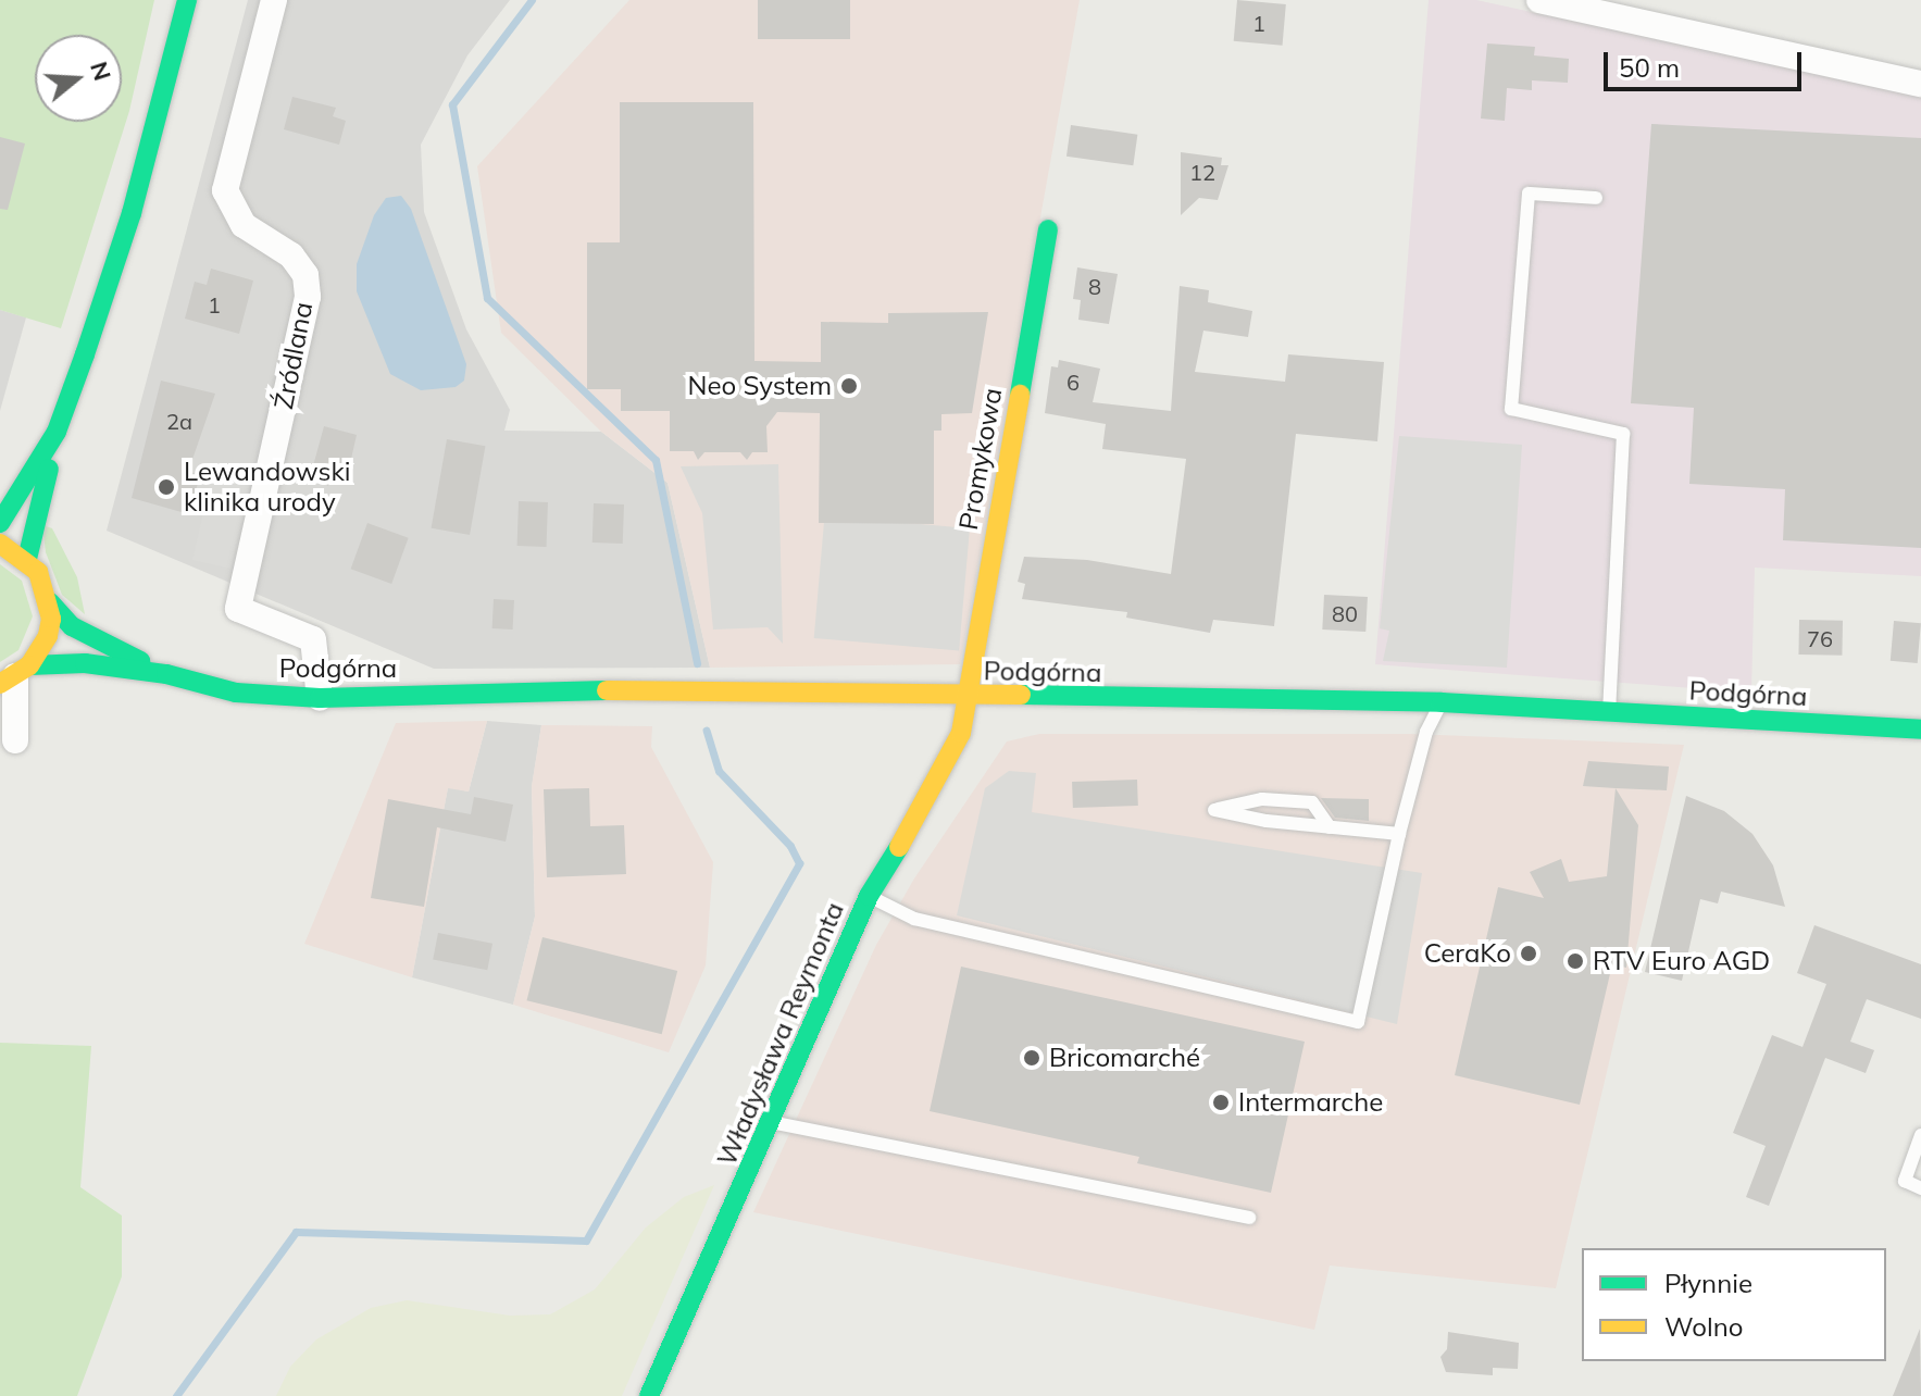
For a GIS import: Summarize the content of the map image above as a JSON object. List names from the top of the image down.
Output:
{
  "streets": {
    "main road": ["Promykowa", "Podgórna", "Władysława Reymonta"],
    "street": ["Źródlana"]
  },
  "crossings": [
    ["Źródlana", "Podgórna"],
    ["Promykowa", "Podgórna"],
    ["Promykowa", "Władysława Reymonta"],
    ["Podgórna", "Władysława Reymonta"]
  ],
  "places": [
    "Neo System",
    "Lewandowski klinika urody",
    "CeraKo",
    "RTV Euro AGD",
    "Bricomarché",
    "Intermarche"
  ],
  "house_numbers": [
    "1",
    "12",
    "8",
    "1",
    "6",
    "2a",
    "80",
    "76"
  ],
  "legend": ["Płynnie", "Wolno"],
  "scale_bar": "50 m",
  "north": "right"
}
